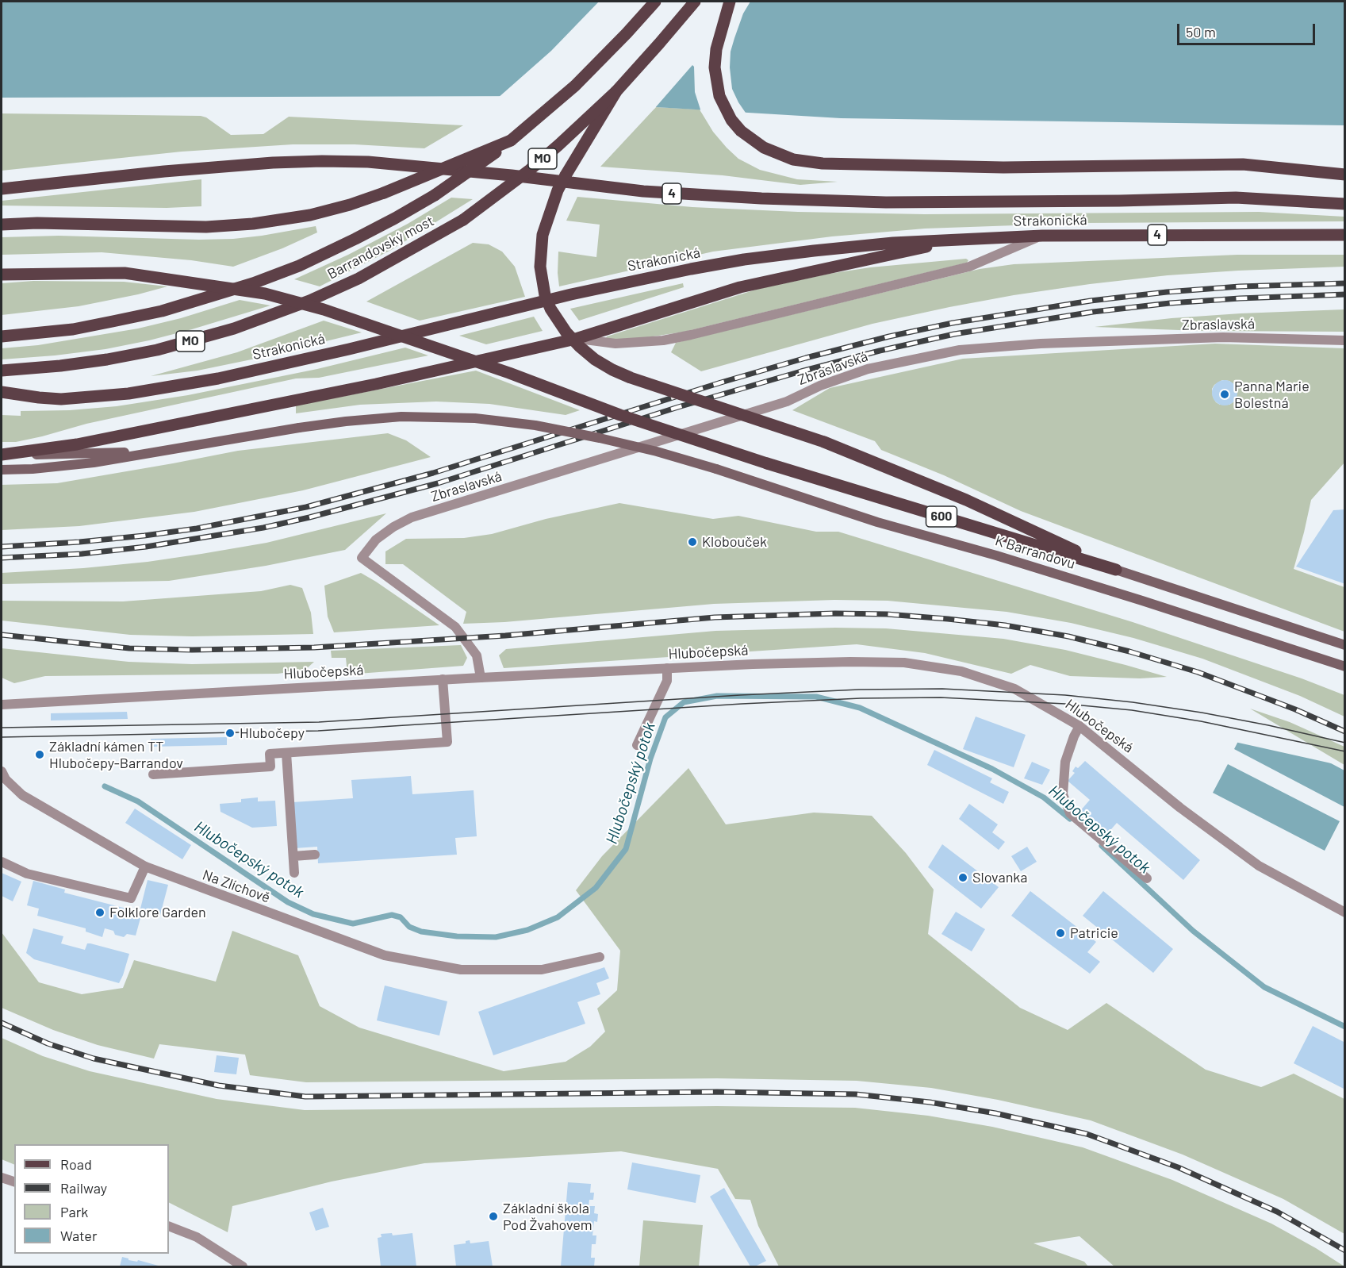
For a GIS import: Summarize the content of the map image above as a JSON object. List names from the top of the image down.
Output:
{
  "streets": {
    "main road": [
      "MO",
      "4",
      "Strakonická",
      "Barrandovský most",
      "600",
      "K Barrandovu"
    ],
    "street": ["Zbraslavská", "Hlubočepská", "Na Zlíchově"]
  },
  "crossings": [
    ["Zbraslavská", "Hlubočepská"]
  ],
  "water": ["Hlubočepský potok"],
  "places": [
    "Panna Marie Bolestná",
    "Klobouček",
    "Hlubočepy",
    "Základní kámen TT Hlubočepy-Barrandov",
    "Slovanka",
    "Folklore Garden",
    "Patricie",
    "Základní škola Pod Žvahovem"
  ],
  "legend": [
    "Road",
    "Railway",
    "Park",
    "Water"
  ],
  "scale_bar": "50 m"
}
